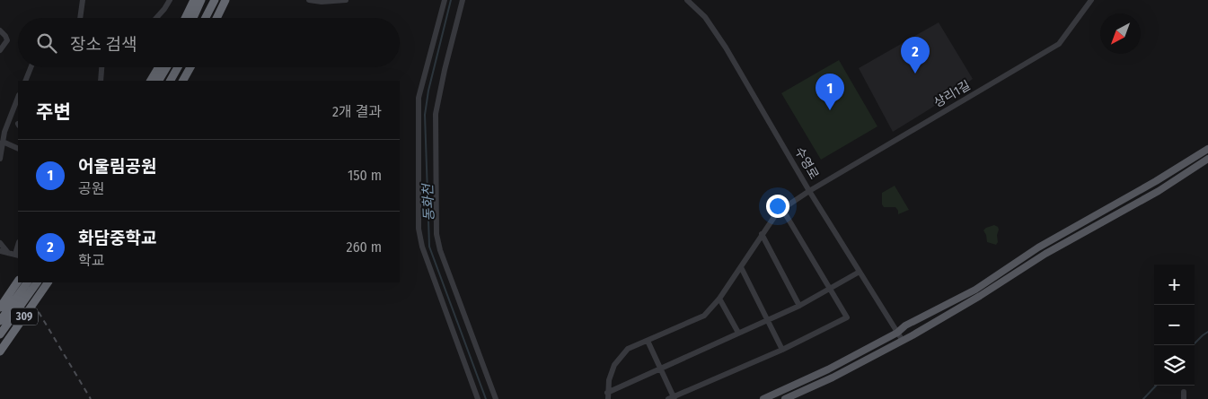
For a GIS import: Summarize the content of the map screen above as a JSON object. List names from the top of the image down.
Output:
{
  "streets": {
    "highway": ["309"],
    "street": ["상리1길", "수영로"]
  },
  "crossings": [
    ["상리1길", "수영로"]
  ],
  "water": ["동화천"],
  "north": "bottom left",
  "page": {
    "search": "장소 검색",
    "pins": ["2", "1"],
    "heading": ["주변", "2개 결과"],
    "list": [
      {
        "mark": "1",
        "name": "어울림공원",
        "note": "공원",
        "value": "150 m"
      },
      {
        "mark": "2",
        "name": "화담중학교",
        "note": "학교",
        "value": "260 m"
      }
    ],
    "map_buttons": ["+", "−"]
  }
}
